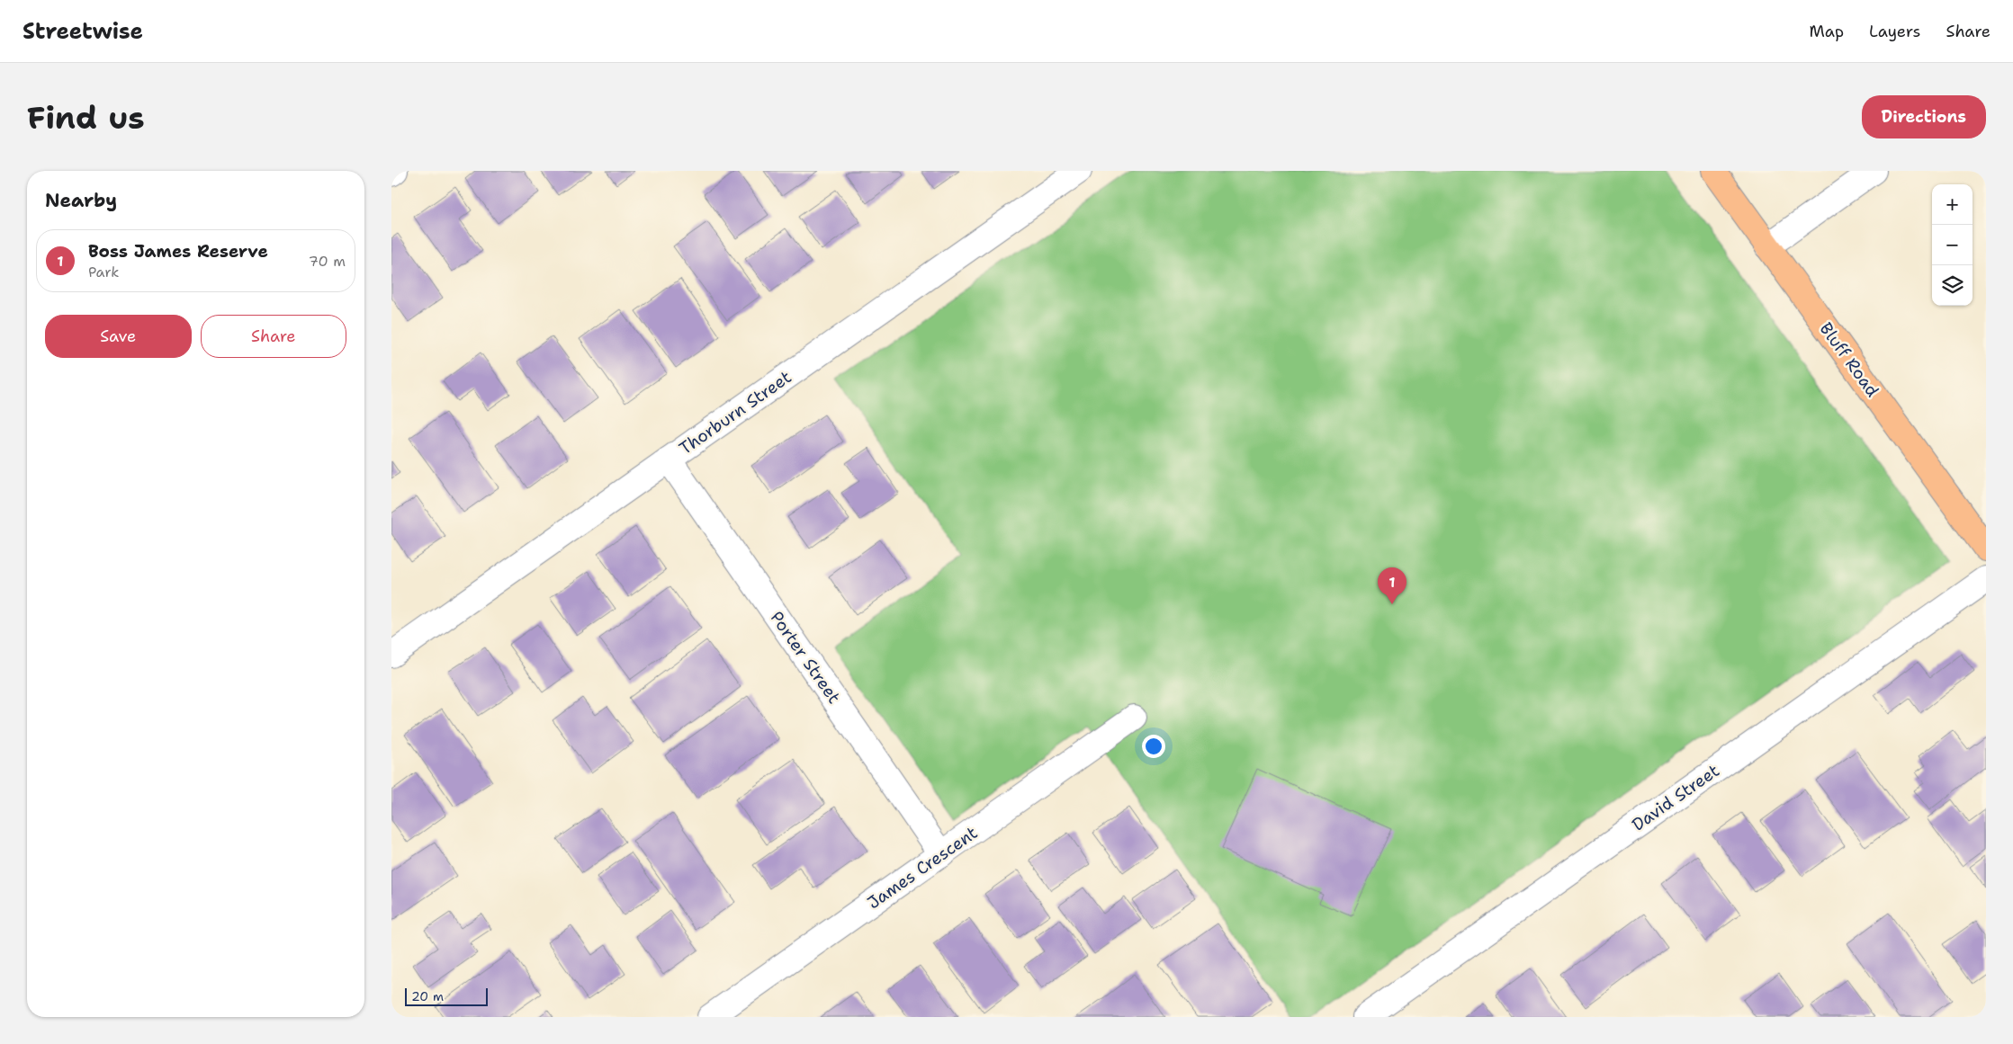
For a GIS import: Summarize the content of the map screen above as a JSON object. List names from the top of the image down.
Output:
{
  "streets": {
    "main road": ["Bluff Road"],
    "street": [
      "Thorburn Street",
      "Porter Street",
      "David Street",
      "James Crescent"
    ]
  },
  "crossings": [
    ["Thorburn Street", "Porter Street"],
    ["Porter Street", "James Crescent"]
  ],
  "scale_bar": "20 m",
  "page": {
    "header": "Streetwise",
    "nav": ["Map", "Layers", "Share"],
    "buttons": [
      "Directions",
      ["Save", "Share"]
    ],
    "title": "Find us",
    "heading": "Nearby",
    "map_buttons": ["+", "−"],
    "list": [
      {
        "mark": "1",
        "name": "Boss James Reserve",
        "note": "Park",
        "value": "70 m"
      }
    ],
    "pins": "1",
    "scale": "20 m"
  }
}
